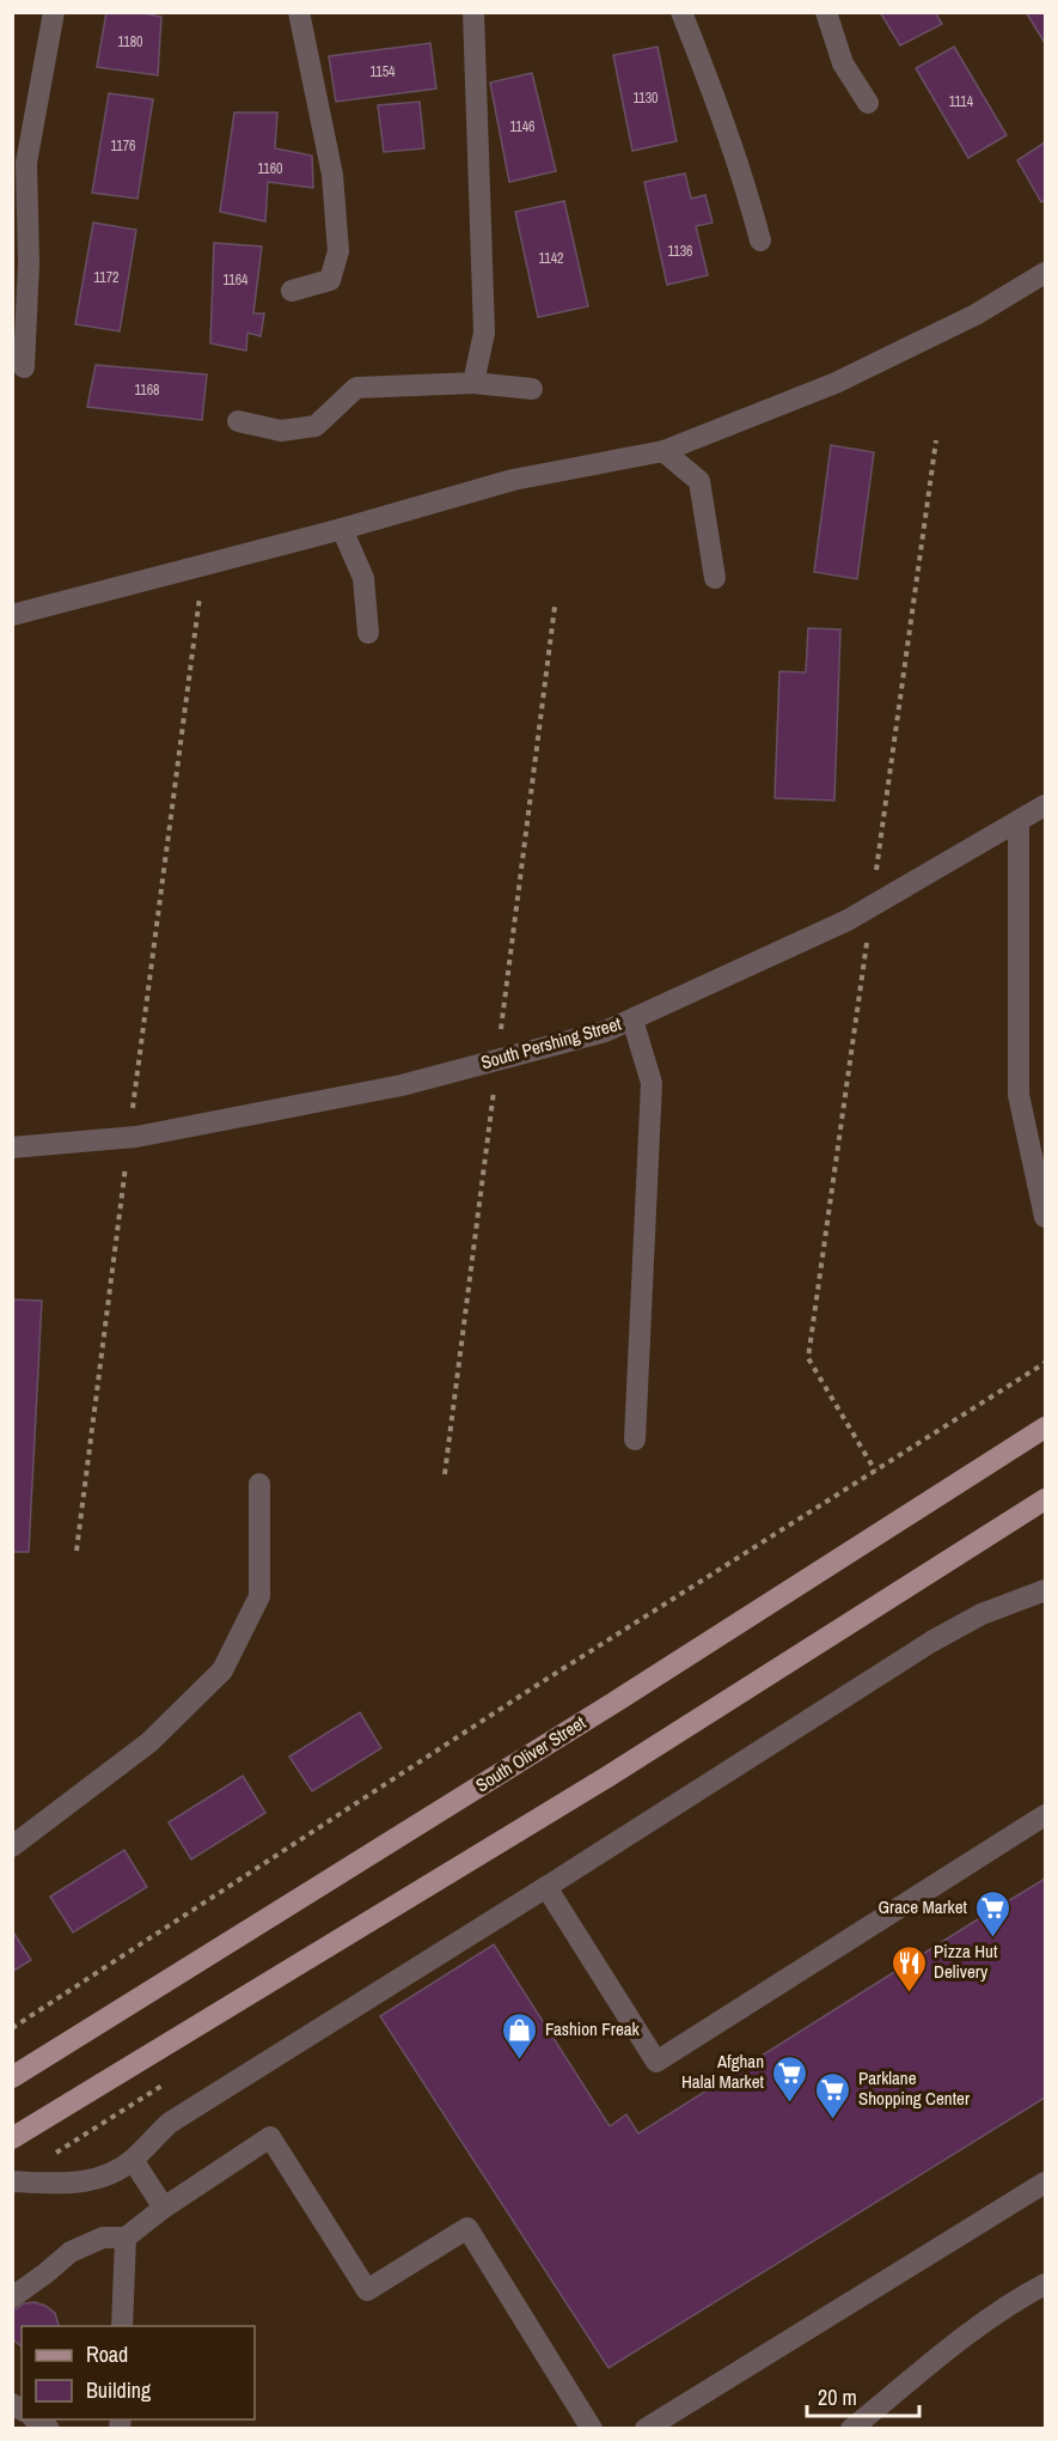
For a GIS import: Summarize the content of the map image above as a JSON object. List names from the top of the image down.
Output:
{
  "streets": {
    "main road": ["South Oliver Street"],
    "street": ["South Pershing Street"]
  },
  "places": {
    "supermarket": ["Grace Market", "Afghan Halal Market", "Parklane Shopping Center"],
    "restaurant": ["Pizza Hut Delivery"],
    "shop": ["Fashion Freak"]
  },
  "house_numbers": [
    "1180",
    "1154",
    "1130",
    "1114",
    "1146",
    "1176",
    "1160",
    "1136",
    "1142",
    "1172",
    "1164",
    "1168"
  ],
  "legend": ["Road", "Building"],
  "scale_bar": "20 m"
}
